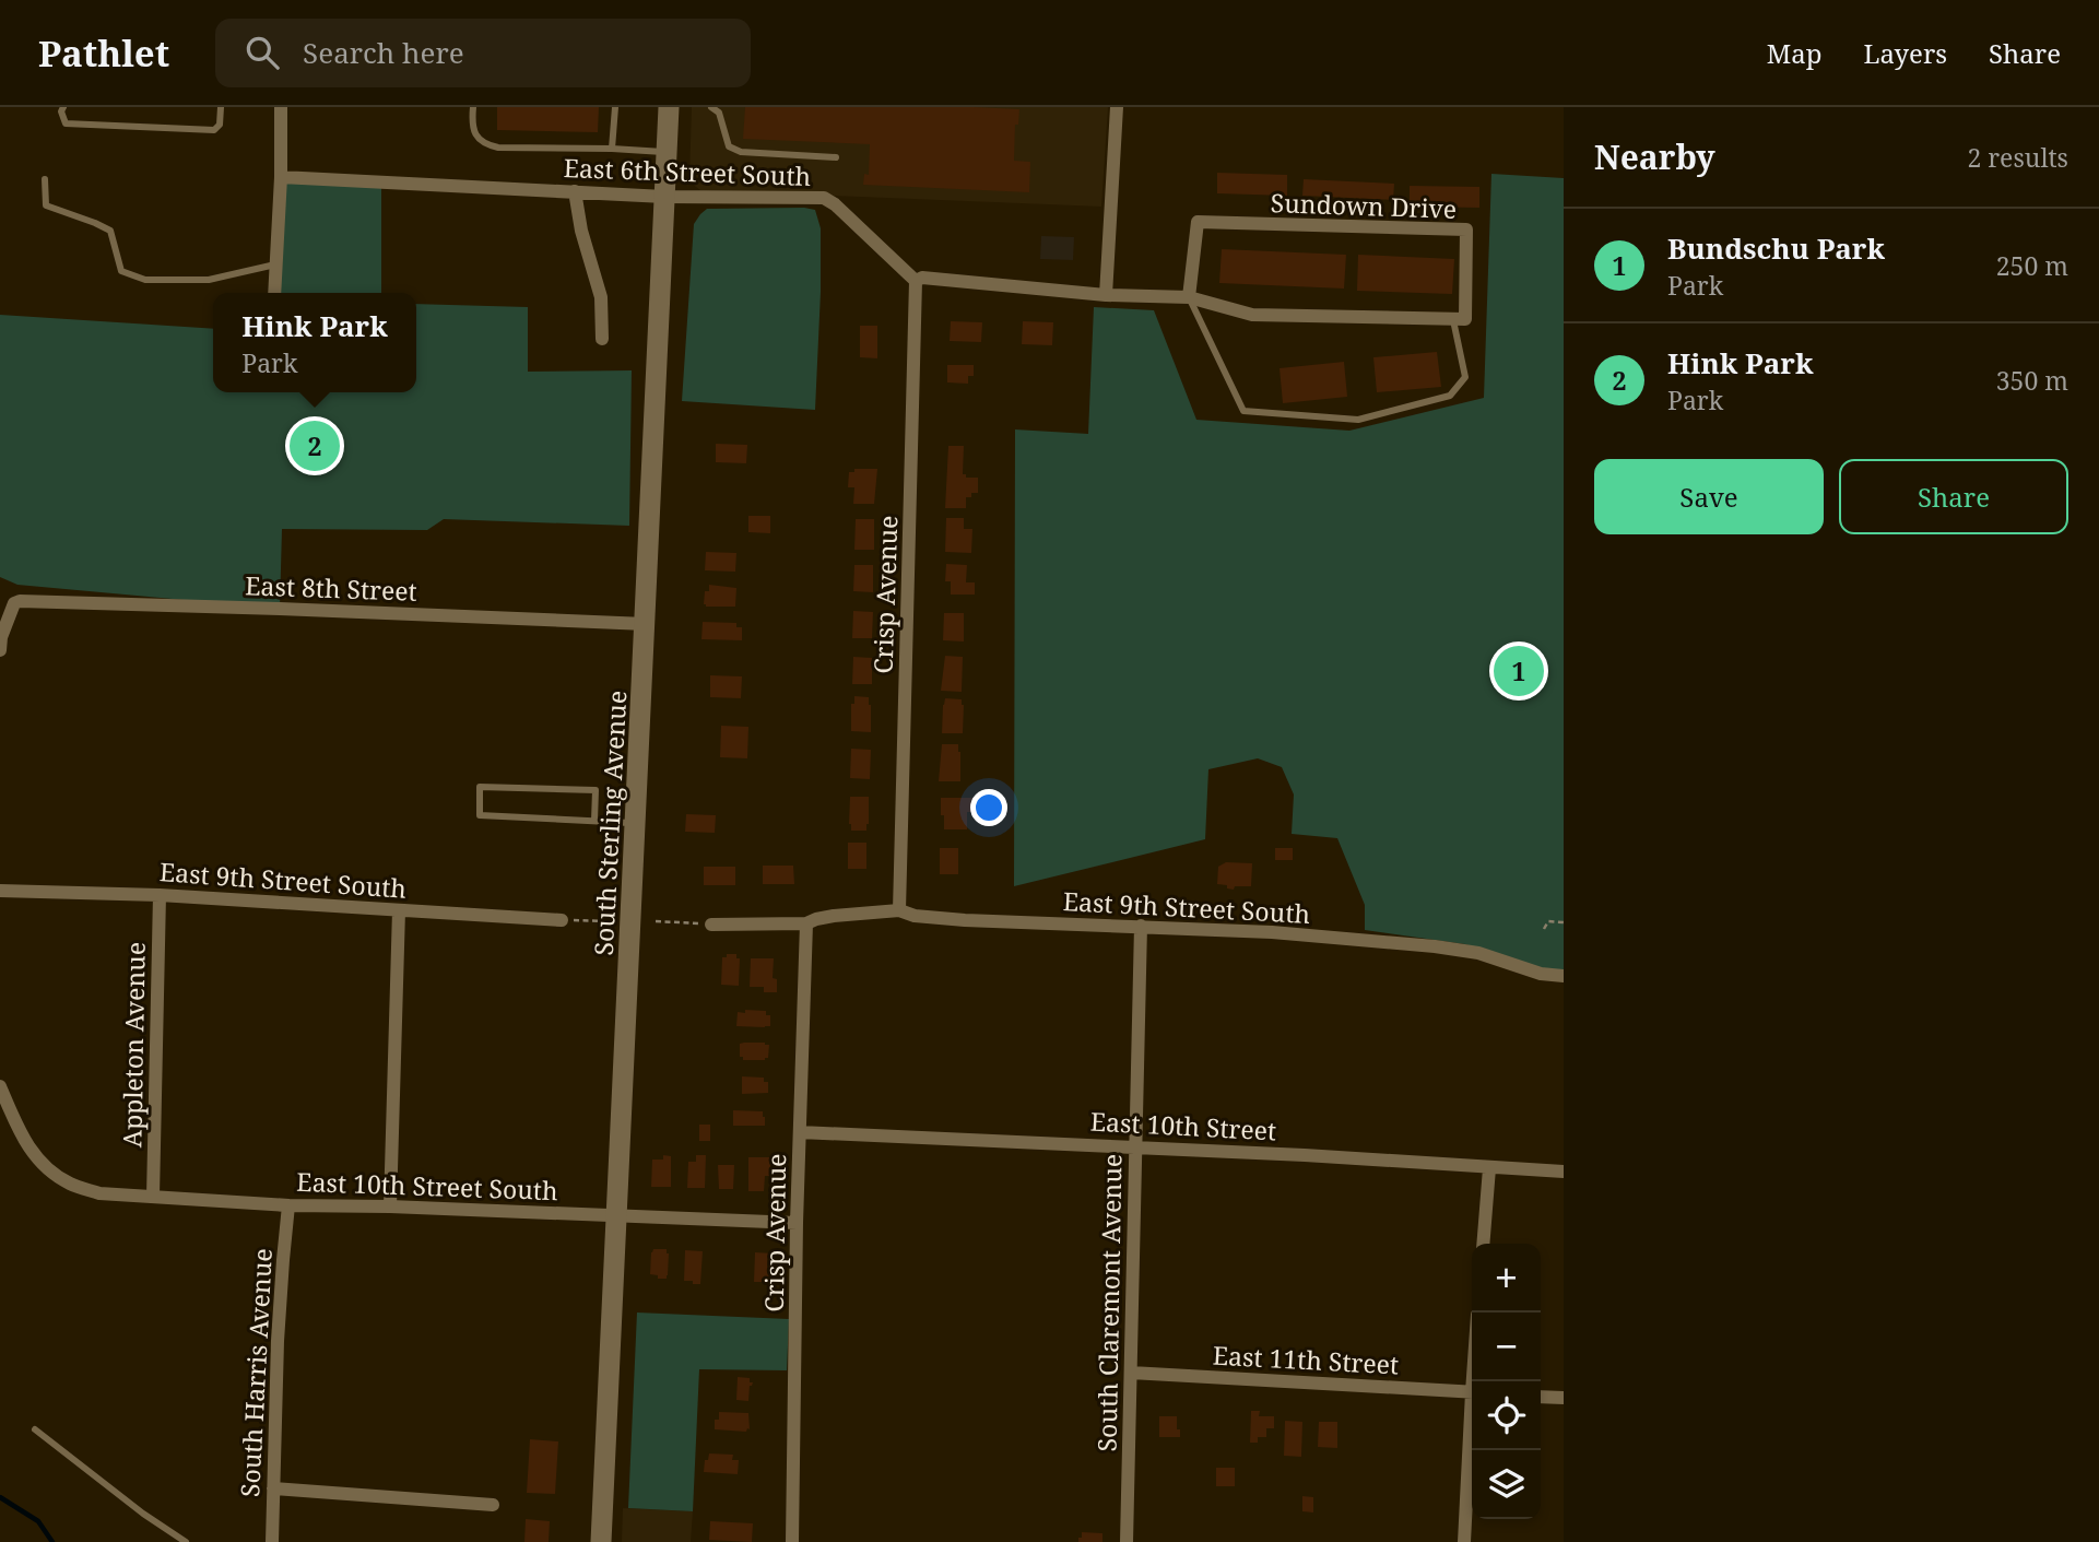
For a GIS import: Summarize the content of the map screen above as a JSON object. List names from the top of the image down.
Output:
{
  "streets": {
    "main road": ["South Sterling Avenue"],
    "street": [
      "East 6th Street South",
      "Sundown Drive",
      "East 8th Street",
      "Crisp Avenue",
      "East 9th Street South",
      "Appleton Avenue",
      "East 10th Street",
      "East 10th Street South",
      "South Claremont Avenue",
      "East 11th Street",
      "South Harris Avenue"
    ]
  },
  "crossings": [
    ["East 6th Street South", "Crisp Avenue"],
    ["East 6th Street South", "South Sterling Avenue"],
    ["East 8th Street", "South Sterling Avenue"],
    ["Crisp Avenue", "East 9th Street South"],
    ["Crisp Avenue", "East 10th Street"],
    ["Crisp Avenue", "East 10th Street South"],
    ["South Sterling Avenue", "East 10th Street South"],
    ["East 9th Street South", "Appleton Avenue"],
    ["East 9th Street South", "South Claremont Avenue"],
    ["Appleton Avenue", "East 10th Street South"],
    ["East 10th Street", "South Claremont Avenue"],
    ["East 10th Street South", "South Harris Avenue"],
    ["South Claremont Avenue", "East 11th Street"]
  ],
  "page": {
    "header": "Pathlet",
    "search": "Search here",
    "nav": ["Map", "Layers", "Share"],
    "heading": ["Nearby", "2 results"],
    "list": [
      {
        "mark": "1",
        "name": "Bundschu Park",
        "note": "Park",
        "value": "250 m"
      },
      {
        "mark": "2",
        "name": "Hink Park",
        "note": "Park",
        "value": "350 m"
      }
    ],
    "popup": ["Hink Park", "Park"],
    "pins": ["2", "1"],
    "buttons": ["Save", "Share"],
    "map_buttons": ["+", "−"]
  }
}
